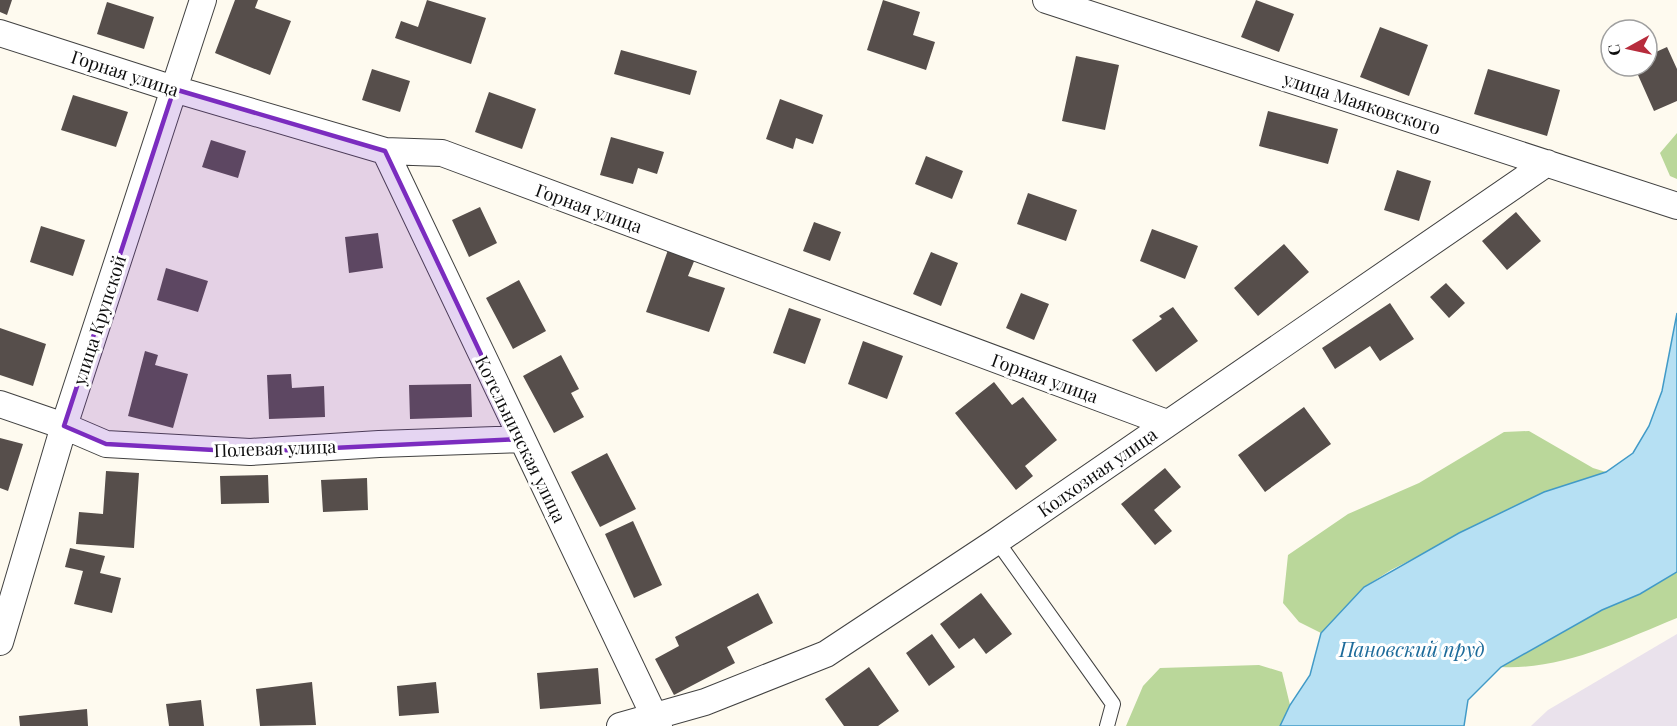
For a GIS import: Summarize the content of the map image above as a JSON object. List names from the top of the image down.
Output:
{
  "streets": {
    "street": [
      "Горная улица",
      "улица Маяковского",
      "улица Крупской",
      "Котельничская улица",
      "Полевая улица",
      "Колхозная улица"
    ]
  },
  "crossings": [
    ["Горная улица", "улица Крупской"],
    ["Горная улица", "Котельничская улица"],
    ["Горная улица", "Колхозная улица"],
    ["улица Маяковского", "Колхозная улица"],
    ["улица Крупской", "Полевая улица"],
    ["Котельничская улица", "Полевая улица"],
    ["Котельничская улица", "Колхозная улица"]
  ],
  "water": ["Пановский пруд"],
  "north": "left"
}
